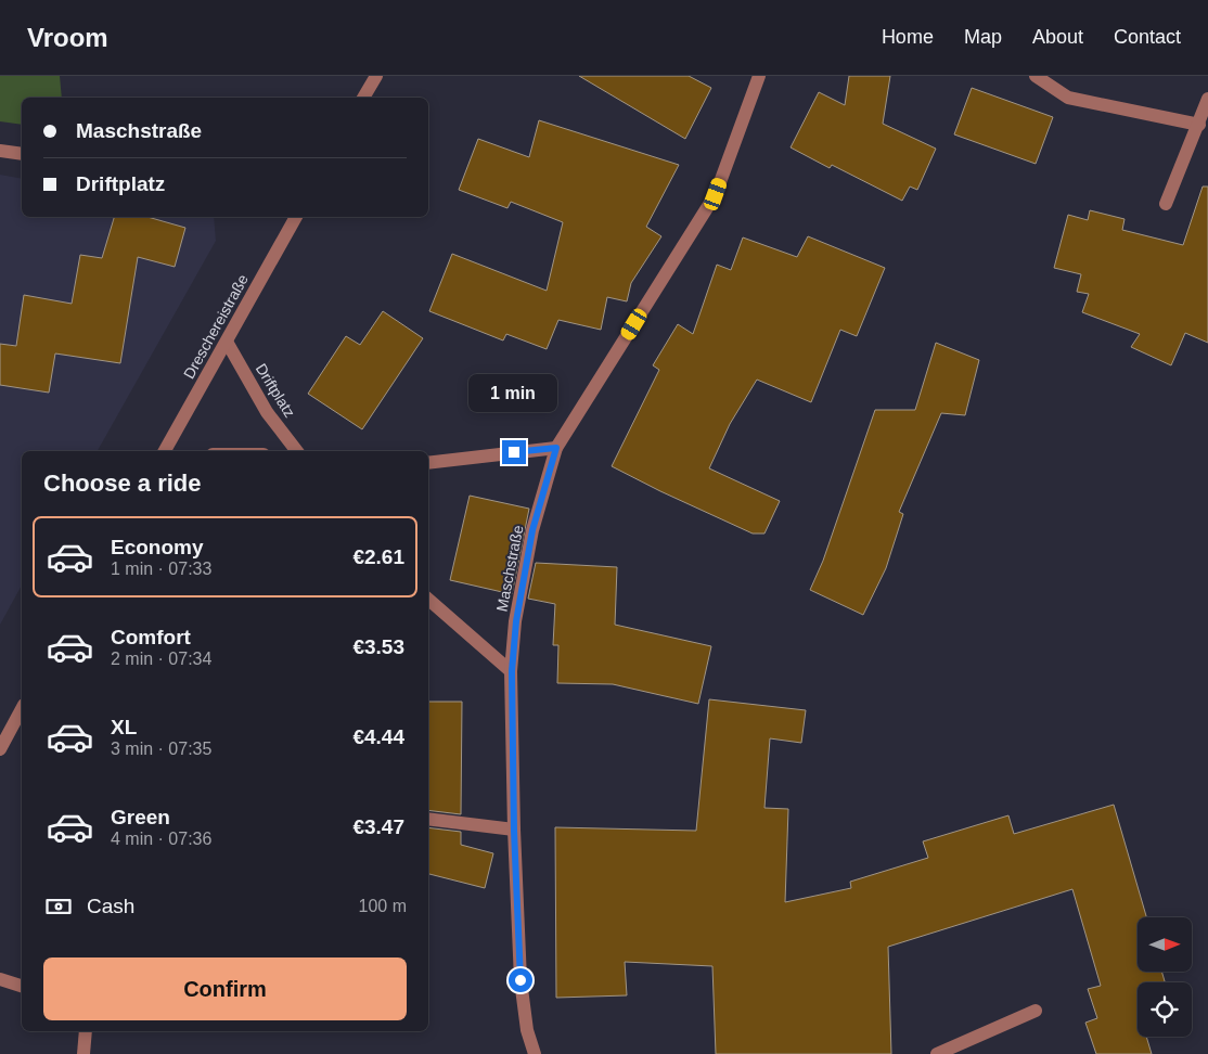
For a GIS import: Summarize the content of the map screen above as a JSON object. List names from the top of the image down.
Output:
{
  "streets": {
    "street": ["Dreschereistraße", "Driftplatz", "Maschstraße"]
  },
  "crossings": [
    ["Dreschereistraße", "Driftplatz"]
  ],
  "north": "right",
  "page": {
    "header": "Vroom",
    "nav": [
      "Home",
      "Map",
      "About",
      "Contact"
    ],
    "banner": ["Maschstraße", "Driftplatz"],
    "bubble": "1 min",
    "heading": "Choose a ride",
    "list": [
      {
        "name": "Economy",
        "note": "1 min · 07:33",
        "value": "€2.61"
      },
      {
        "name": "Comfort",
        "note": "2 min · 07:34",
        "value": "€3.53"
      },
      {
        "name": "XL",
        "note": "3 min · 07:35",
        "value": "€4.44"
      },
      {
        "name": "Green",
        "note": "4 min · 07:36",
        "value": "€3.47"
      }
    ],
    "pay": ["Cash", "100 m"],
    "buttons": "Confirm"
  }
}
